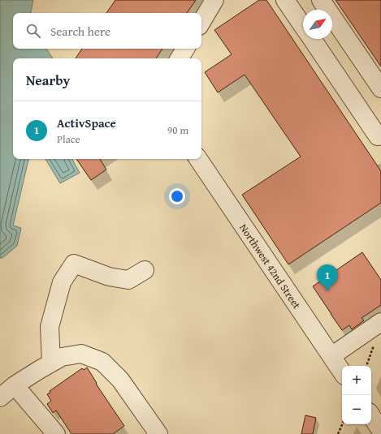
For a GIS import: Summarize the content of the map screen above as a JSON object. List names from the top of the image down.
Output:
{
  "streets": {
    "street": ["Northwest 42nd Street"]
  },
  "north": "top right",
  "page": {
    "search": "Search here",
    "heading": "Nearby",
    "list": [
      {
        "mark": "1",
        "name": "ActivSpace",
        "note": "Place",
        "value": "90 m"
      }
    ],
    "pins": "1",
    "map_buttons": ["+", "−"]
  }
}
